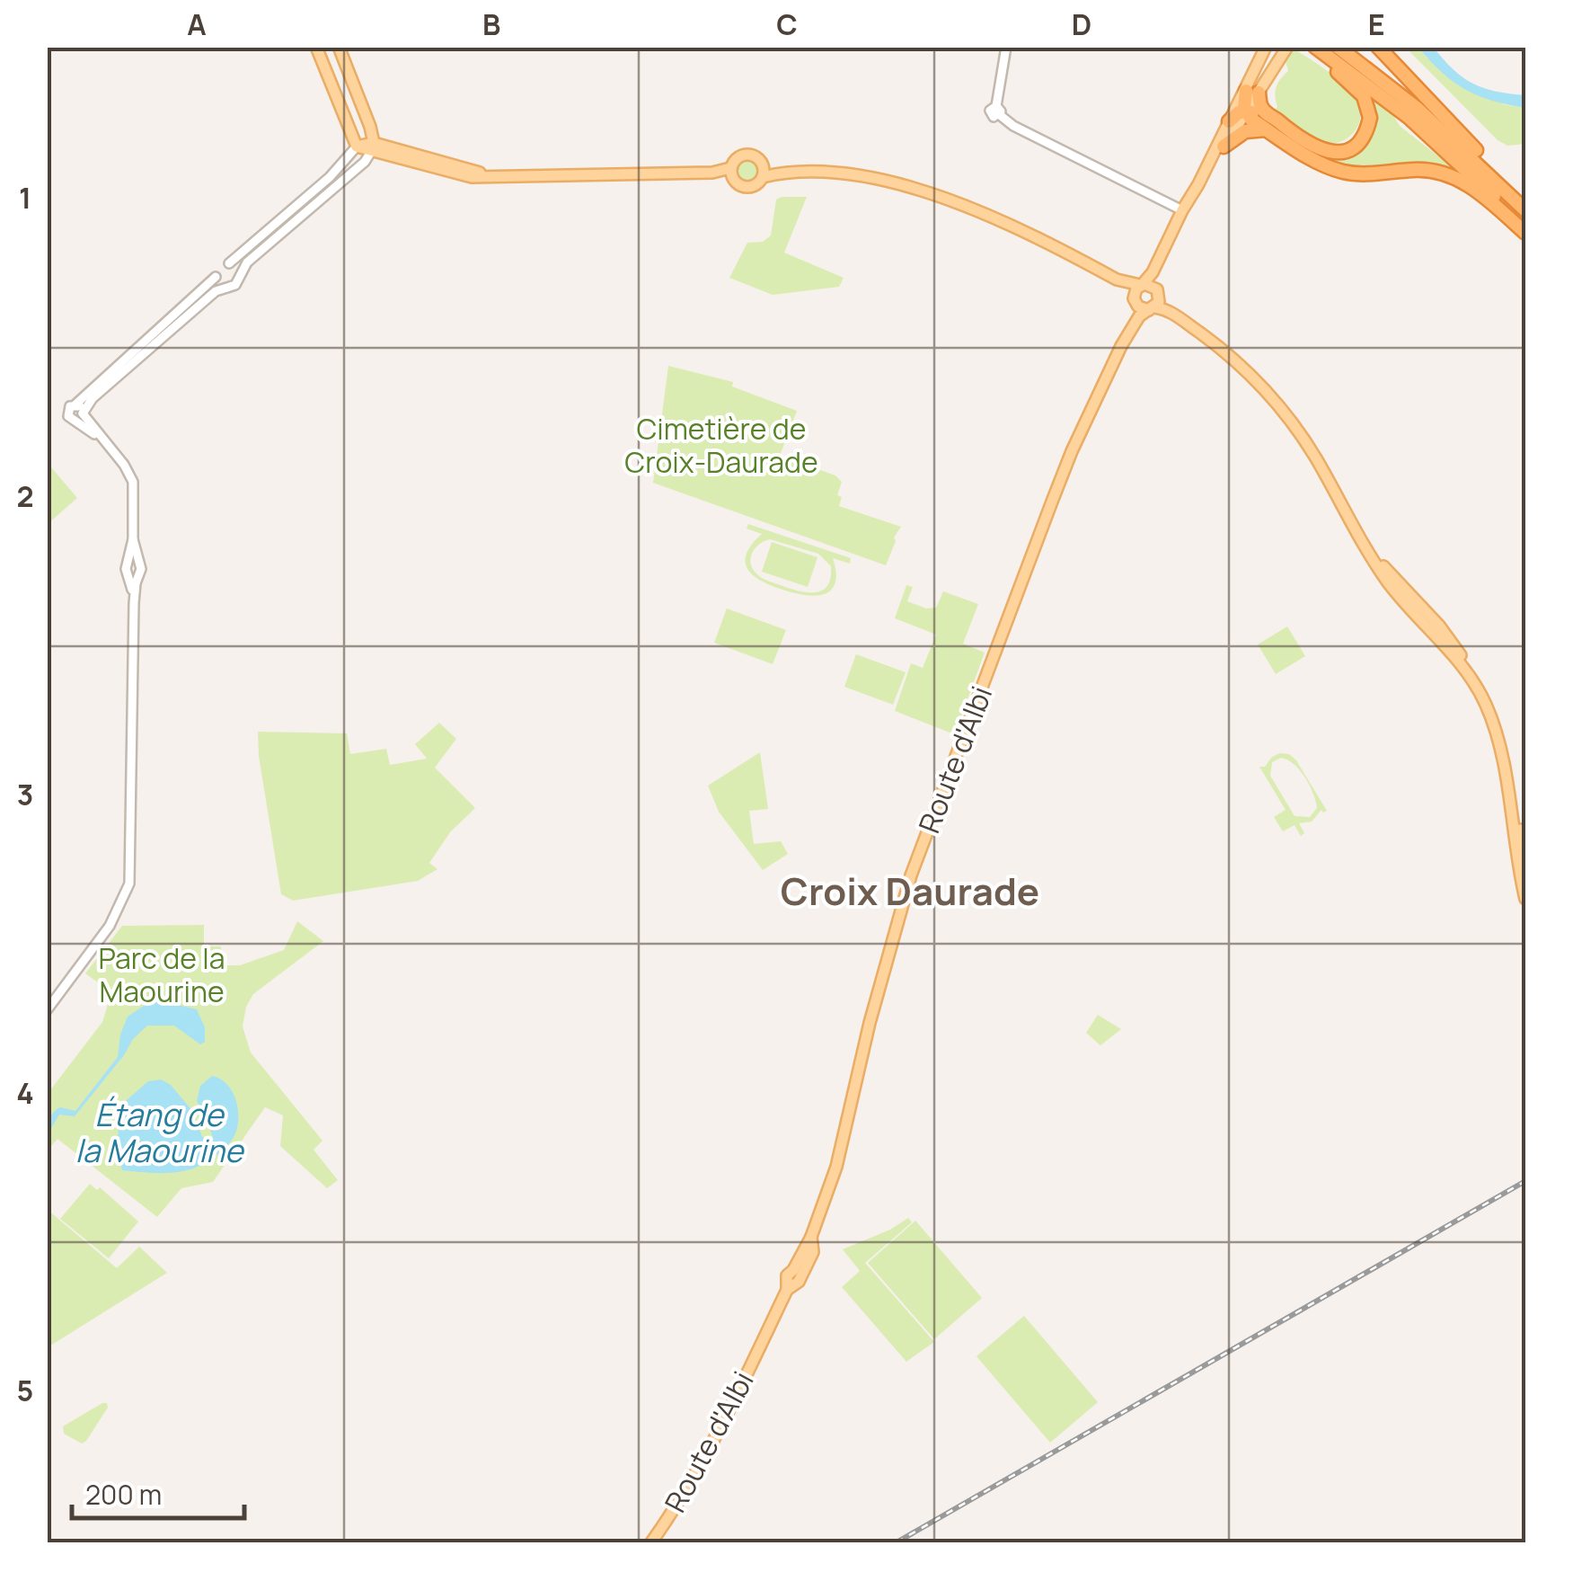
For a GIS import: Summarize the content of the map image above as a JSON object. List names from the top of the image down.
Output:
{
  "streets": {
    "main road": ["Route d'Albi"]
  },
  "districts": ["Croix Daurade"],
  "water": ["Étang de la Maourine"],
  "parks": ["Cimetière de Croix-Daurade", "Parc de la Maourine"],
  "scale_bar": "200 m",
  "grid": {
    "columns": [
      "A",
      "B",
      "C",
      "D",
      "E"
    ],
    "rows": [
      "1",
      "2",
      "3",
      "4",
      "5"
    ]
  }
}
